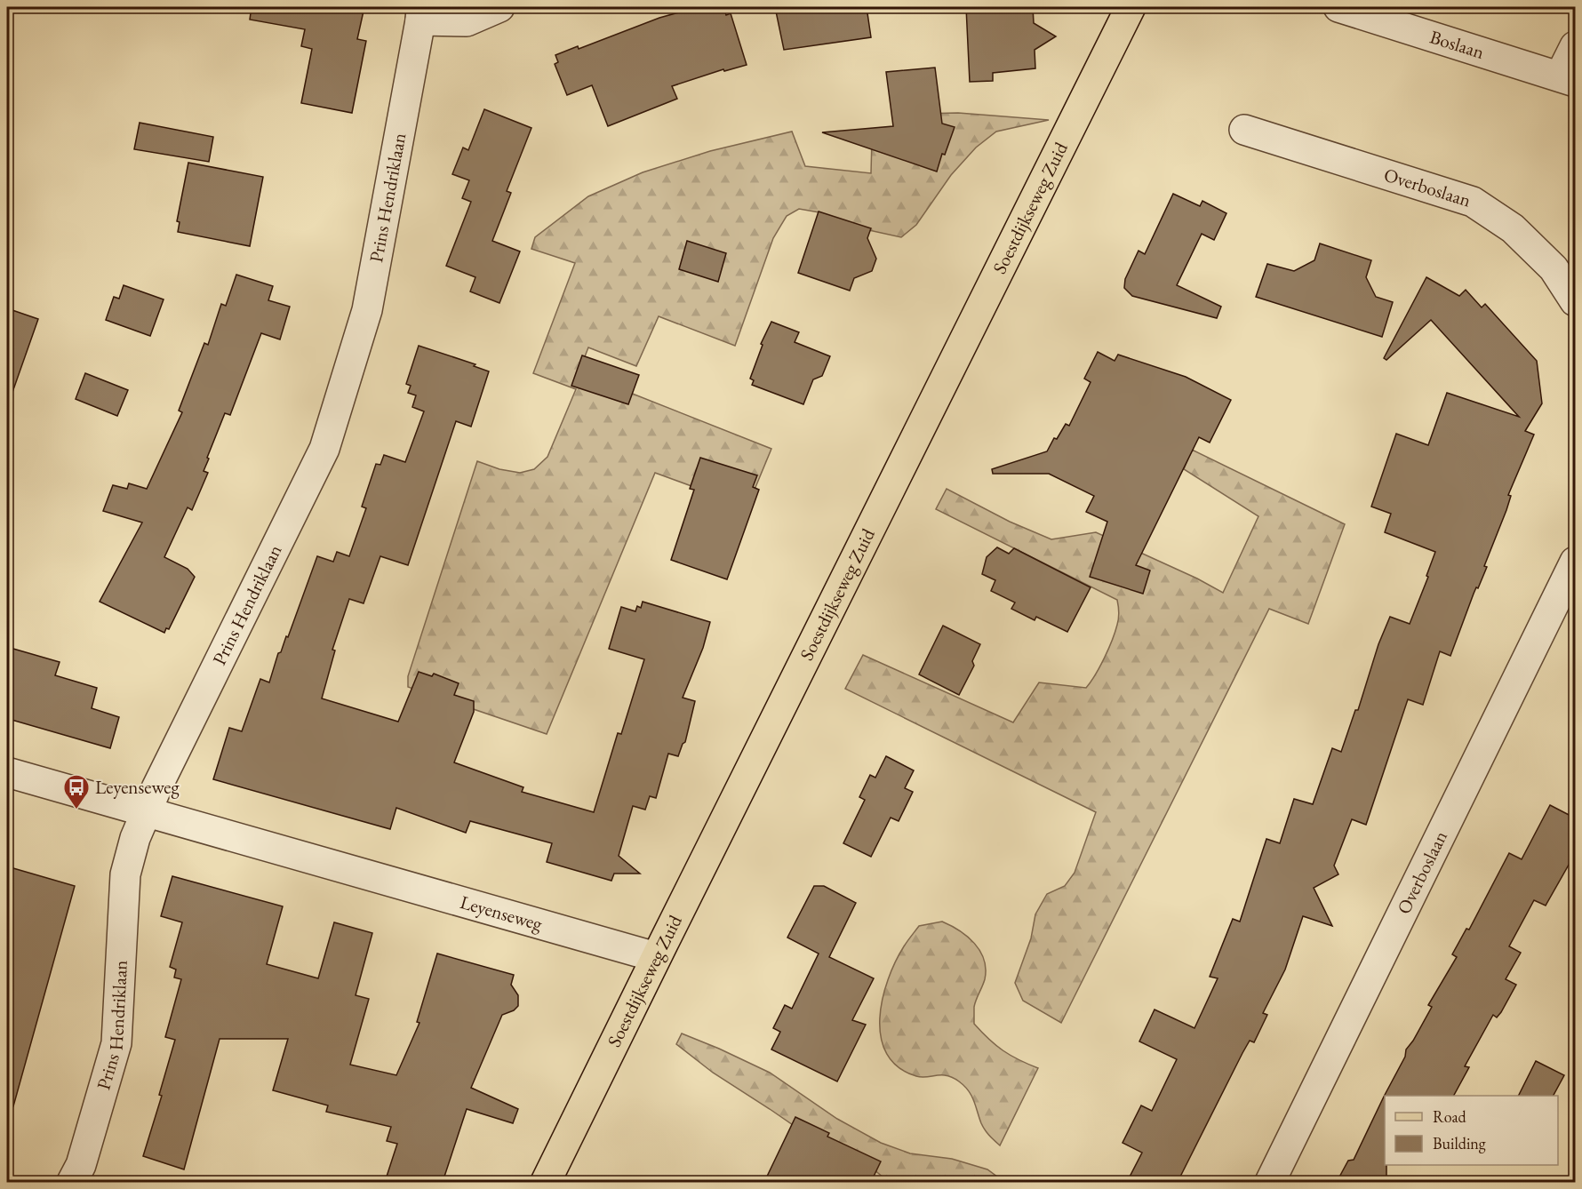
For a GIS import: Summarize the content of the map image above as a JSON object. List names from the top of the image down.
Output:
{
  "streets": {
    "main road": ["Soestdijkseweg Zuid"],
    "street": [
      "Boslaan",
      "Overboslaan",
      "Prins Hendriklaan",
      "Leyenseweg"
    ]
  },
  "crossings": [
    ["Prins Hendriklaan", "Leyenseweg"],
    ["Soestdijkseweg Zuid", "Leyenseweg"]
  ],
  "places": {
    "bus stop": ["Leyenseweg"]
  },
  "legend": ["Road", "Building"]
}
